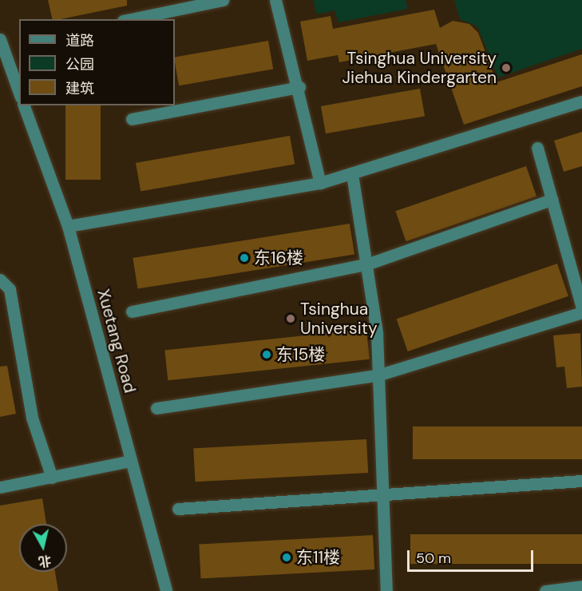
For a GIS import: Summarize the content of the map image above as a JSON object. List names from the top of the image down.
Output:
{
  "streets": {
    "street": ["Xuetang Road"]
  },
  "places": [
    "Tsinghua University Jiehua Kindergarten",
    "东16楼",
    "Tsinghua University",
    "东15楼",
    "东11楼"
  ],
  "legend": ["道路", "公园", "建筑"],
  "scale_bar": "50 m",
  "north": "bottom"
}
